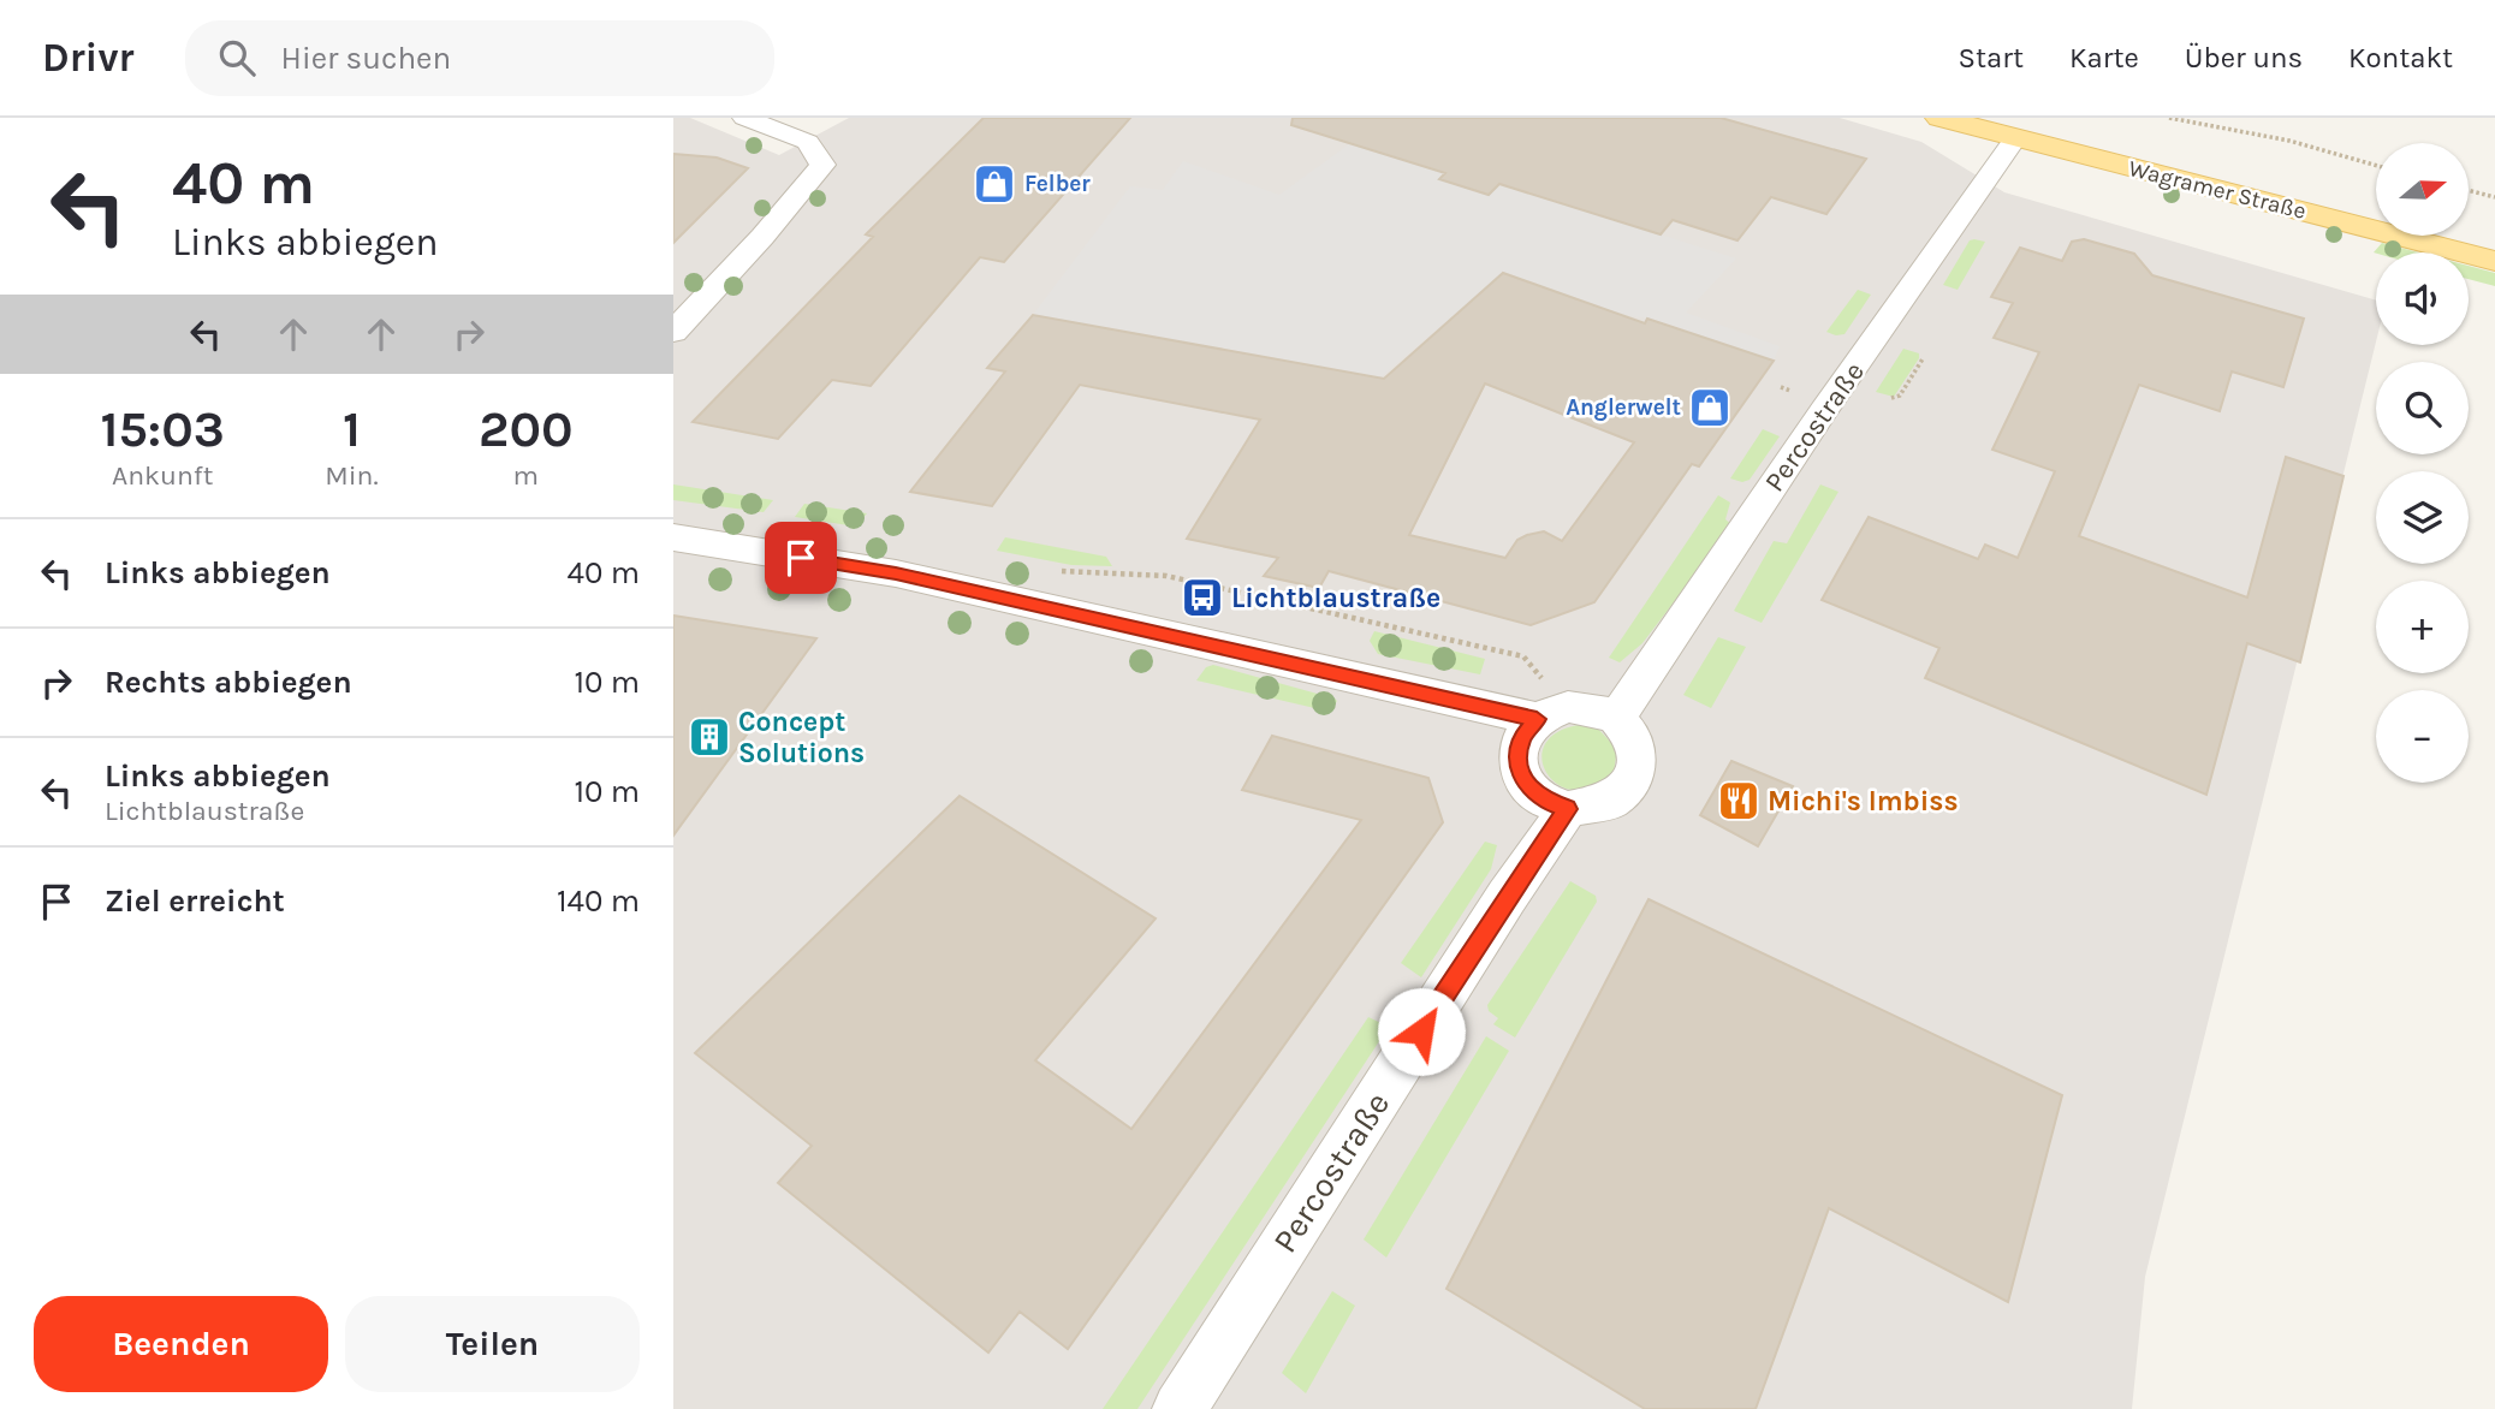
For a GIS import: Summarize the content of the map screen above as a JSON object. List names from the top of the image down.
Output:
{
  "streets": {
    "main road": ["Wagramer Straße"],
    "street": ["Percostraße"]
  },
  "crossings": [
    ["Wagramer Straße", "Percostraße"]
  ],
  "places": {
    "shop": ["Felber", "Anglerwelt"],
    "bus stop": ["Lichtblaustraße"],
    "building": ["Concept Solutions"],
    "restaurant": ["Michi's Imbiss"]
  },
  "north": "right",
  "page": {
    "header": "Drivr",
    "search": "Hier suchen",
    "nav": [
      "Start",
      "Karte",
      "Über uns",
      "Kontakt"
    ],
    "turn": ["40 m", "Links abbiegen"],
    "map_buttons": ["+", "−"],
    "eta": [
      "15:03",
      "Ankunft",
      "1",
      "Min.",
      "200",
      "m"
    ],
    "list": [
      {
        "name": "Links abbiegen",
        "value": "40 m"
      },
      {
        "name": "Rechts abbiegen",
        "value": "10 m"
      },
      {
        "name": "Links abbiegen",
        "note": "Lichtblaustraße",
        "value": "10 m"
      },
      {
        "name": "Ziel erreicht",
        "value": "140 m"
      }
    ],
    "buttons": ["Beenden", "Teilen"]
  }
}
